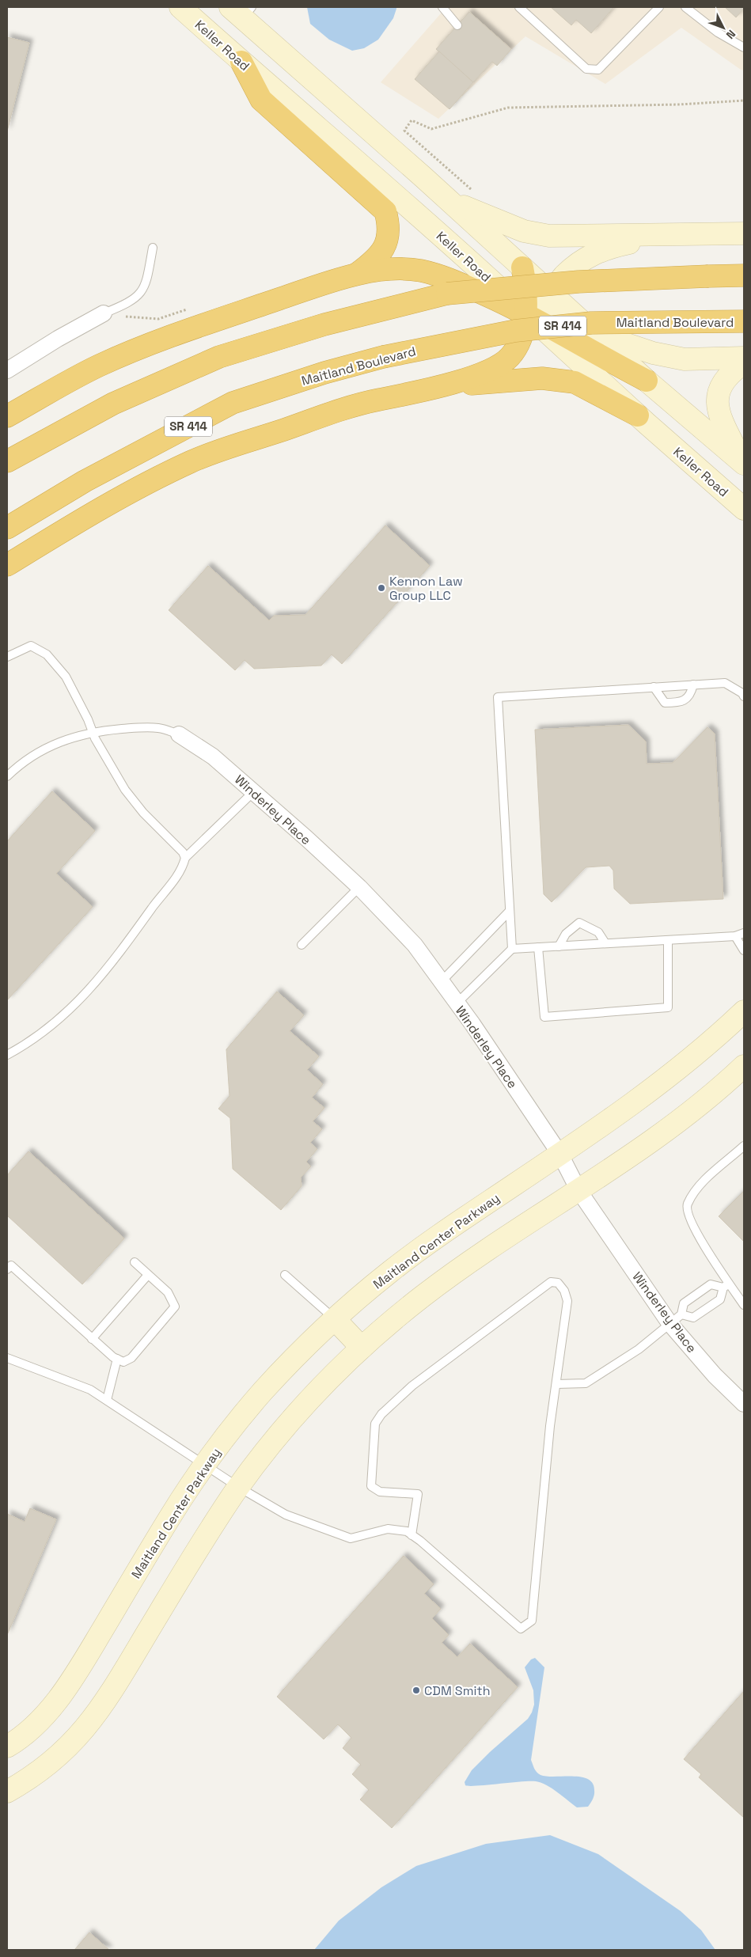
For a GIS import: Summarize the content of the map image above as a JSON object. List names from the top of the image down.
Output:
{
  "streets": {
    "highway": ["Maitland Boulevard", "SR 414"],
    "street": ["Keller Road", "Winderley Place", "Maitland Center Parkway"]
  },
  "crossings": [
    ["Winderley Place", "Maitland Center Parkway"]
  ],
  "places": ["Kennon Law Group LLC", "CDM Smith"],
  "north": "bottom right"
}
